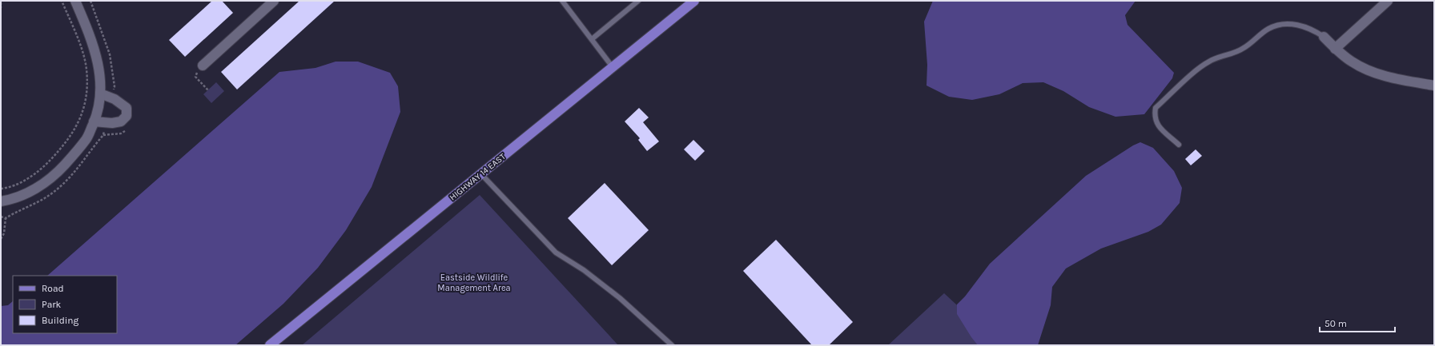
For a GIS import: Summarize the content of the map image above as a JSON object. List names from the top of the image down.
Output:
{
  "streets": {
    "main road": ["HIGHWAY 14 EAST"]
  },
  "parks": ["Eastside Wildlife Management Area"],
  "legend": ["Road", "Park", "Building"],
  "scale_bar": "50 m"
}
